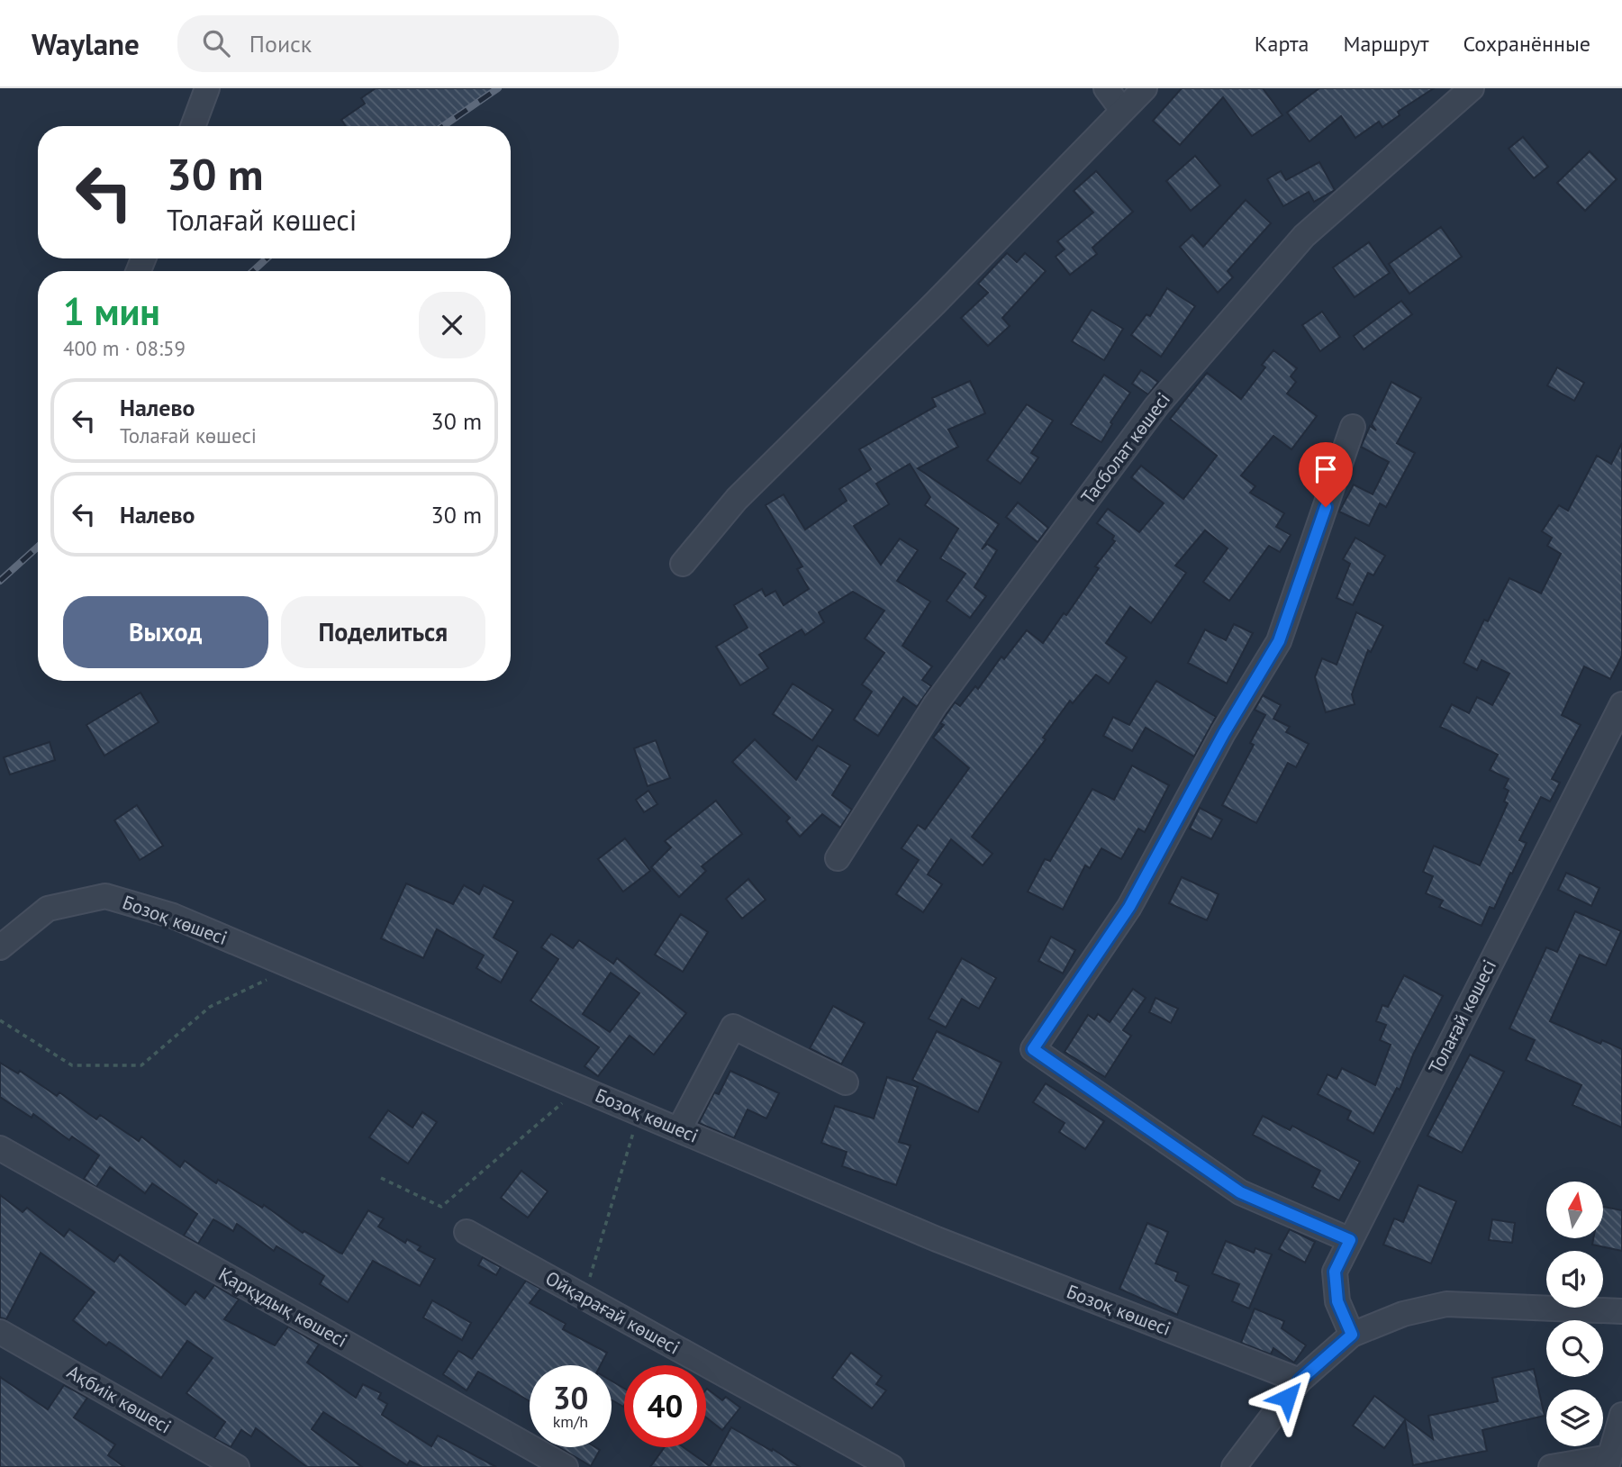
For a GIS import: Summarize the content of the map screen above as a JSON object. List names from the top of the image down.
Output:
{
  "streets": {
    "street": [
      "Тасболат көшесі",
      "Бозоқ көшесі",
      "Толағай көшесі",
      "Қарқұдық көшесі",
      "Ойқарағай көшесі",
      "Ақбиік көшесі"
    ]
  },
  "north": "top",
  "page": {
    "header": "Waylane",
    "search": "Поиск",
    "nav": ["Карта", "Маршрут", "Сохранённые"],
    "turn": ["30 m", "Толағай көшесі"],
    "heading": ["1 мин", "400 m · 08:59"],
    "list": [
      {
        "name": "Налево",
        "note": "Толағай көшесі",
        "value": "30 m"
      },
      {
        "name": "Налево",
        "value": "30 m"
      }
    ],
    "buttons": ["Выход", "Поделиться"],
    "speed": "30 km/h",
    "limit": "40"
  }
}
